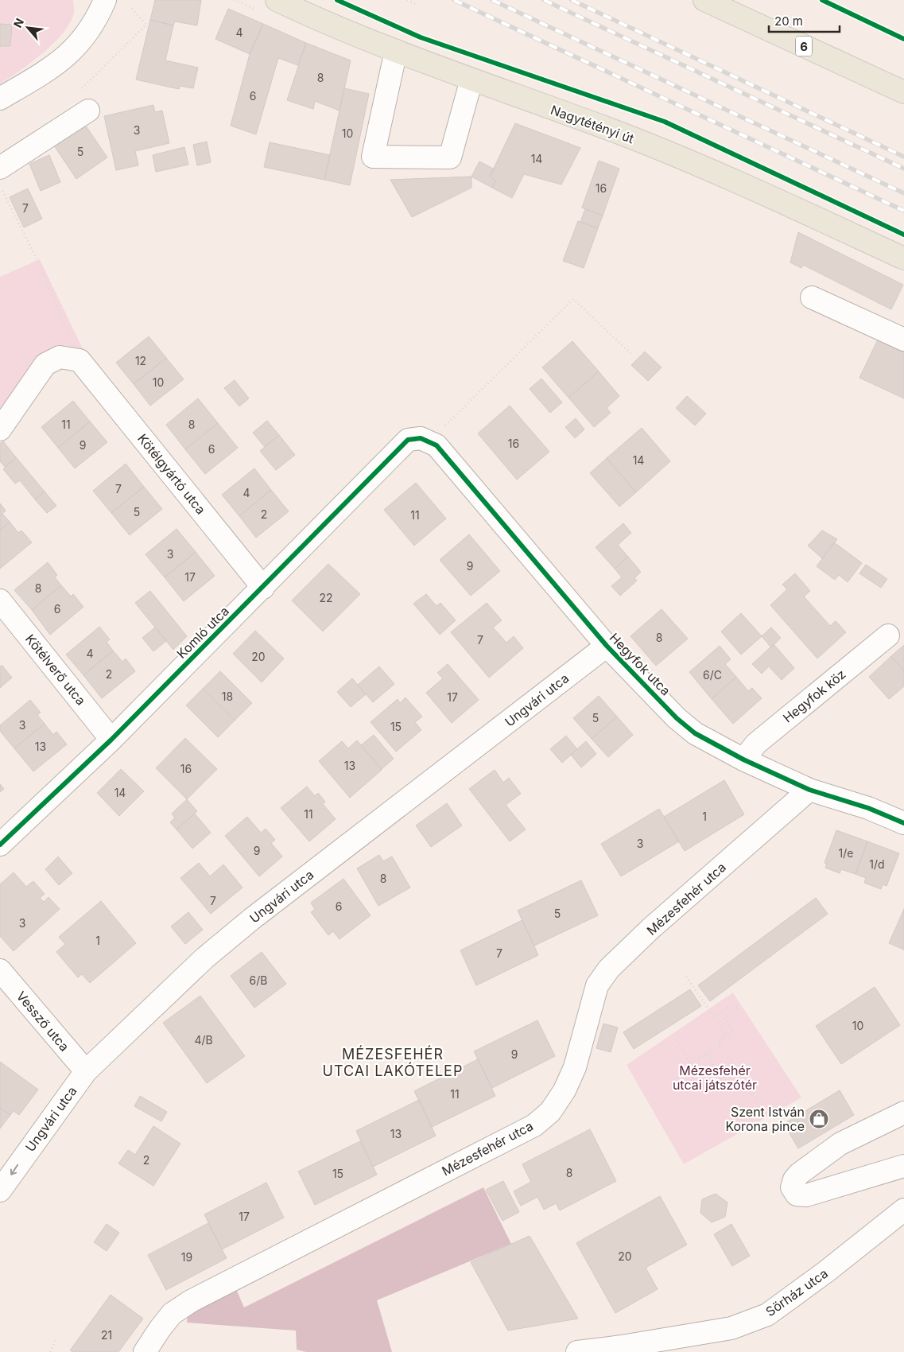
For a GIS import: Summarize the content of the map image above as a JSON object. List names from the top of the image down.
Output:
{
  "streets": {
    "main road": ["6", "Nagytétényi út"],
    "street": [
      "Kötélgyártó utca",
      "Komló utca",
      "Hegyfok utca",
      "Kötélverő utca",
      "Hegyfok köz",
      "Ungvári utca",
      "Mézesfehér utca",
      "Vessző utca",
      "Sörház utca"
    ]
  },
  "crossings": [
    ["Kötélgyártó utca", "Komló utca"],
    ["Komló utca", "Hegyfok utca"],
    ["Komló utca", "Kötélverő utca"],
    ["Hegyfok utca", "Hegyfok köz"],
    ["Hegyfok utca", "Ungvári utca"],
    ["Hegyfok utca", "Mézesfehér utca"],
    ["Ungvári utca", "Vessző utca"]
  ],
  "districts": ["MÉZESFEHÉR UTCAI LAKÓTELEP"],
  "parks": ["Mézesfehér utcai játszótér"],
  "places": {
    "shop": ["Szent István Korona pince"]
  },
  "house_numbers": [
    "4",
    "8",
    "6",
    "3",
    "10",
    "5",
    "14",
    "16",
    "7",
    "12",
    "10",
    "11",
    "8",
    "16",
    "9",
    "6",
    "14",
    "7",
    "4",
    "5",
    "2",
    "11",
    "3",
    "9",
    "17",
    "8",
    "22",
    "6",
    "8",
    "7",
    "4",
    "20",
    "2",
    "6/C",
    "18",
    "17",
    "5",
    "3",
    "15",
    "13",
    "13",
    "16",
    "14",
    "11",
    "1",
    "3",
    "9",
    "1/e",
    "1/d",
    "8",
    "7",
    "6",
    "5",
    "3",
    "1",
    "7",
    "6/B",
    "10",
    "4/B",
    "9",
    "11",
    "13",
    "2",
    "8",
    "15",
    "17",
    "20",
    "19",
    "21"
  ],
  "scale_bar": "20 m",
  "north": "top left"
}
